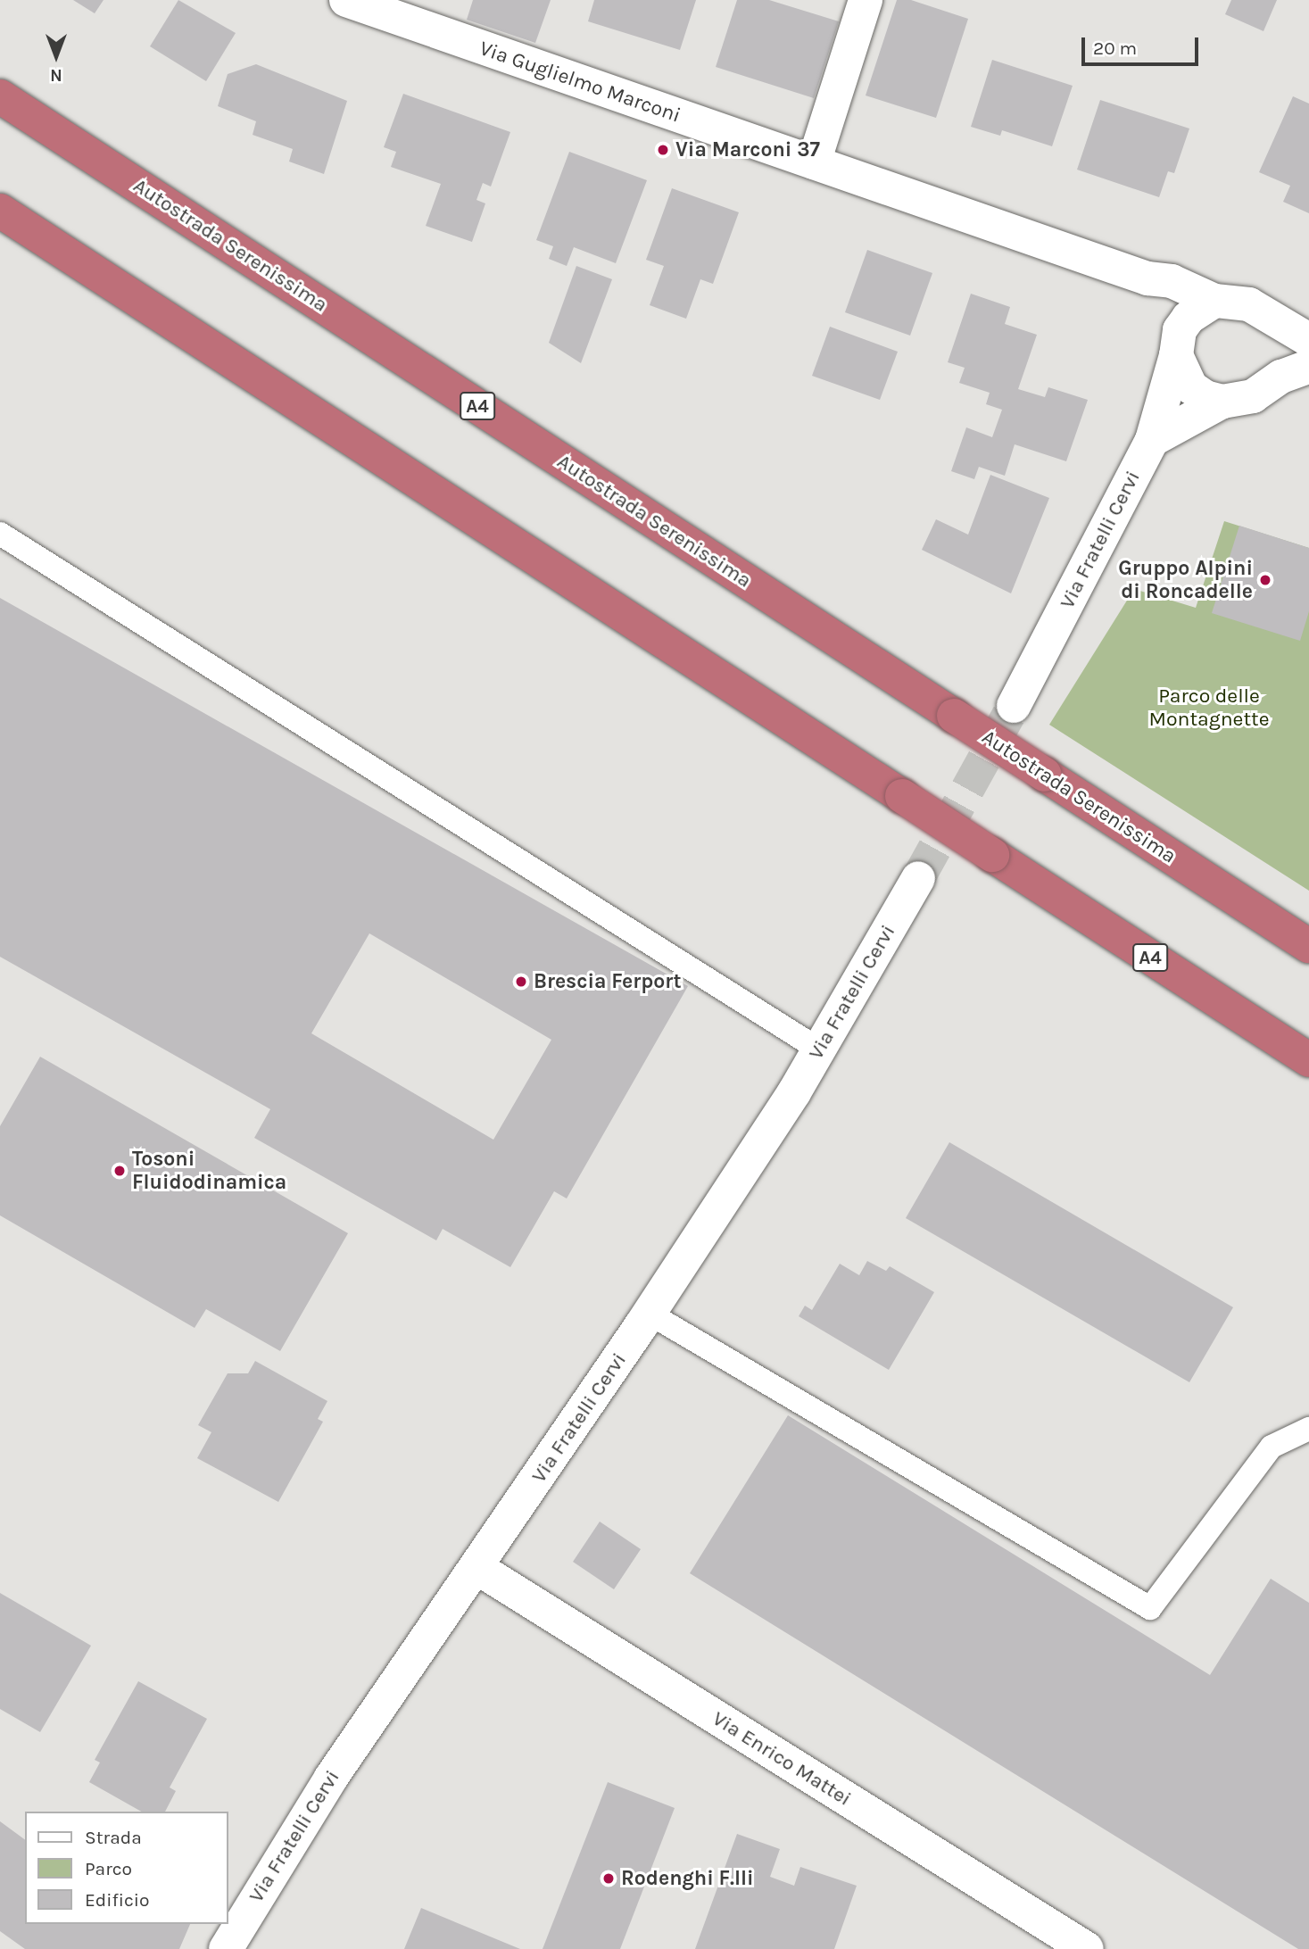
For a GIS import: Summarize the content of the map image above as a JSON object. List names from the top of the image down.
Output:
{
  "streets": {
    "highway": ["Autostrada Serenissima", "A4"],
    "street": ["Via Guglielmo Marconi", "Via Fratelli Cervi", "Via Enrico Mattei"]
  },
  "crossings": [
    ["Via Guglielmo Marconi", "Via Fratelli Cervi"],
    ["Via Fratelli Cervi", "Via Enrico Mattei"]
  ],
  "parks": ["Parco delle Montagnette"],
  "places": [
    "Via Marconi 37",
    "Gruppo Alpini di Roncadelle",
    "Brescia Ferport",
    "Tosoni Fluidodinamica",
    "Rodenghi F.lli"
  ],
  "legend": ["Strada", "Parco", "Edificio"],
  "scale_bar": "20 m",
  "north": "bottom"
}
